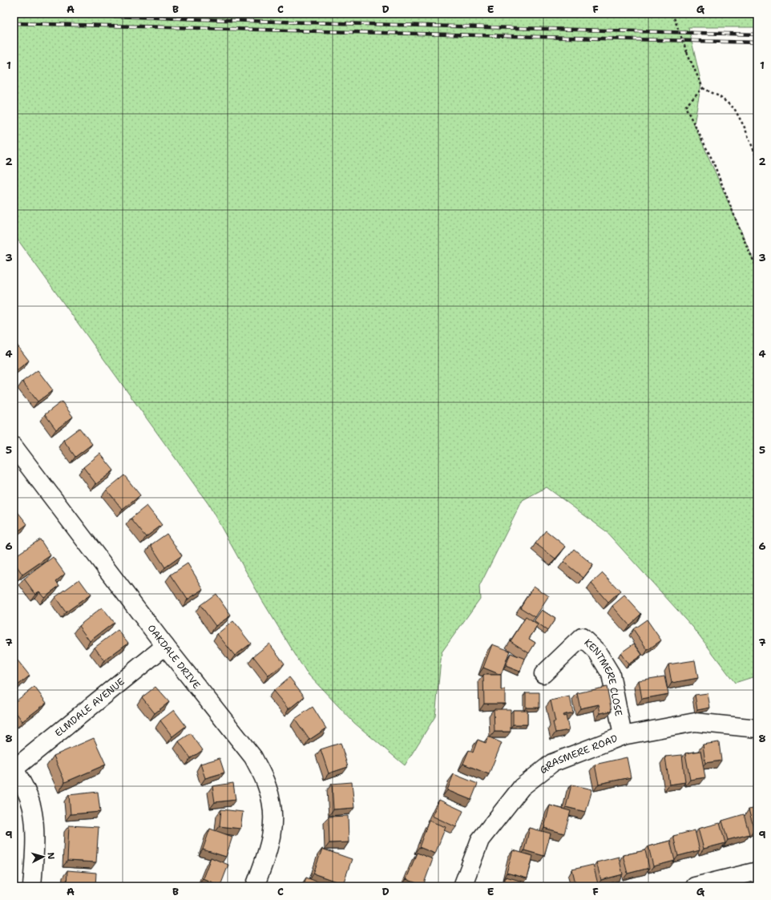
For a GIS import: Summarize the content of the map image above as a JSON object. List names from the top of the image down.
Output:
{
  "streets": {
    "street": [
      "OAKDALE DRIVE",
      "KENTMERE CLOSE",
      "ELMDALE AVENUE",
      "GRASMERE ROAD"
    ]
  },
  "crossings": [
    ["OAKDALE DRIVE", "ELMDALE AVENUE"],
    ["KENTMERE CLOSE", "GRASMERE ROAD"]
  ],
  "north": "right",
  "grid": {
    "columns": [
      "A",
      "B",
      "C",
      "D",
      "E",
      "F",
      "G"
    ],
    "rows": [
      "1",
      "2",
      "3",
      "4",
      "5",
      "6",
      "7",
      "8",
      "9"
    ]
  }
}
